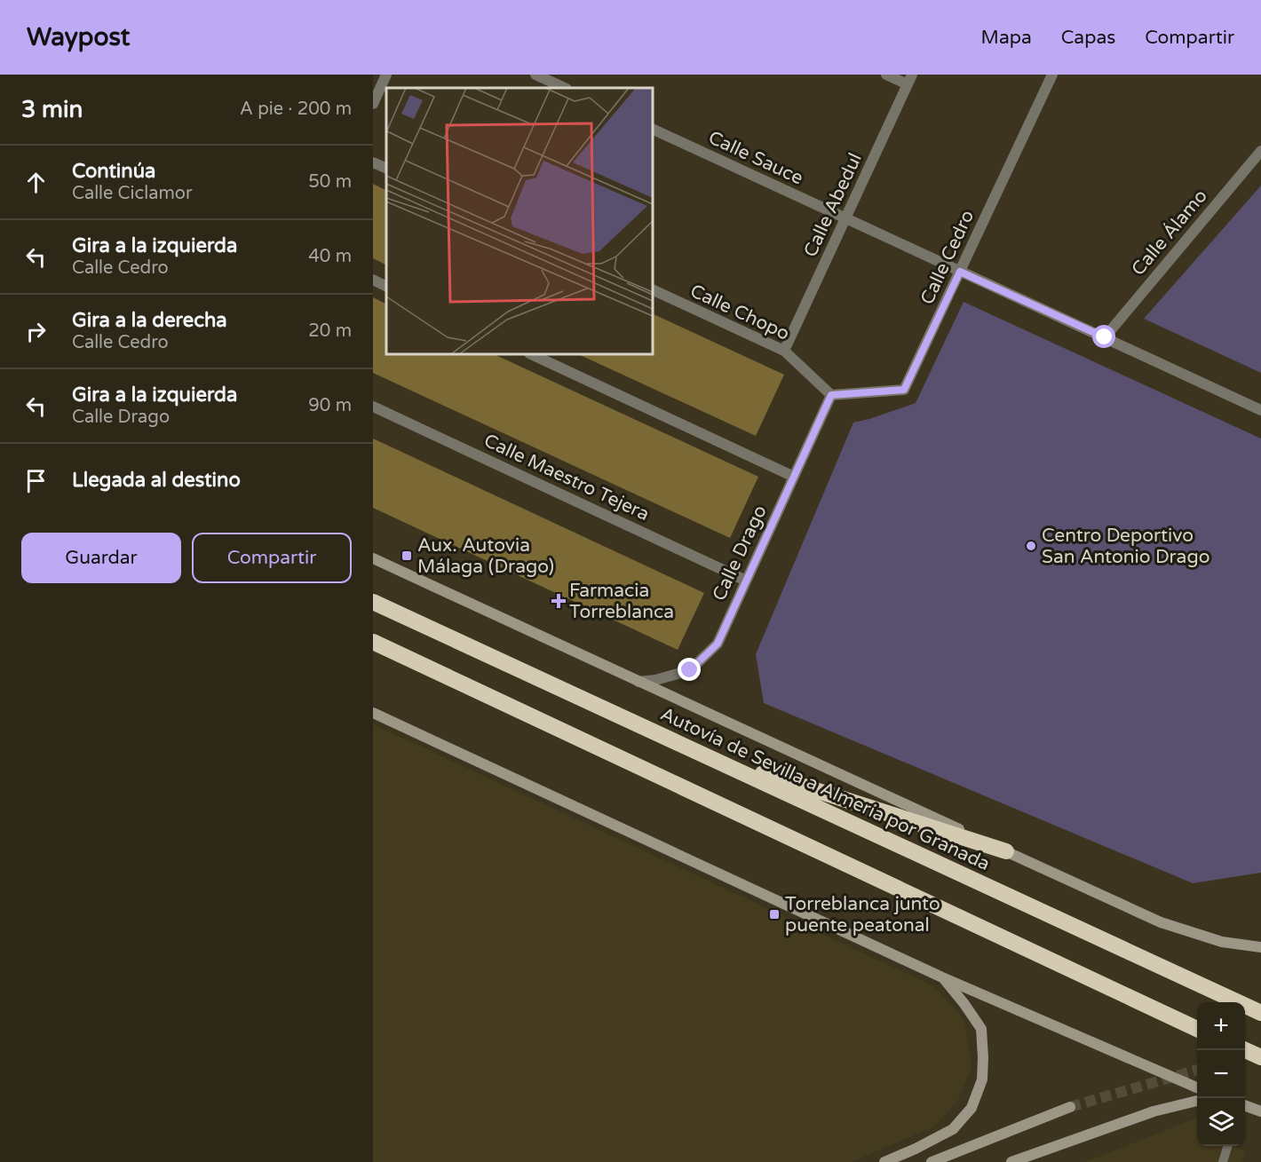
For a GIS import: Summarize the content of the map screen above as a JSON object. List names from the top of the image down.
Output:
{
  "streets": {
    "highway": ["Autovía de Sevilla a Almería por Granada"],
    "street": [
      "Calle Sauce",
      "Calle Abedul",
      "Calle Álamo",
      "Calle Cedro",
      "Calle Chopo",
      "Calle Maestro Tejera",
      "Calle Drago"
    ]
  },
  "crossings": [
    ["Calle Sauce", "Calle Abedul"],
    ["Calle Sauce", "Calle Álamo"],
    ["Calle Sauce", "Calle Cedro"],
    ["Calle Abedul", "Calle Chopo"],
    ["Calle Cedro", "Calle Chopo"],
    ["Calle Cedro", "Calle Drago"],
    ["Calle Chopo", "Calle Drago"],
    ["Calle Maestro Tejera", "Calle Drago"]
  ],
  "places": {
    "other": ["Centro Deportivo San Antonio Drago"],
    "transit": ["Aux. Autovia Málaga (Drago)", "Torreblanca junto puente peatonal"],
    "health": ["Farmacia Torreblanca"]
  },
  "page": {
    "header": "Waypost",
    "nav": ["Mapa", "Capas", "Compartir"],
    "heading": ["3 min", "A pie · 200 m"],
    "list": [
      ["Continúa", "Calle Ciclamor", "50 m"],
      ["Gira a la izquierda", "Calle Cedro", "40 m"],
      ["Gira a la derecha", "Calle Cedro", "20 m"],
      ["Gira a la izquierda", "Calle Drago", "90 m"],
      "Llegada al destino"
    ],
    "buttons": ["Guardar", "Compartir"],
    "map_buttons": ["+", "−"]
  }
}
